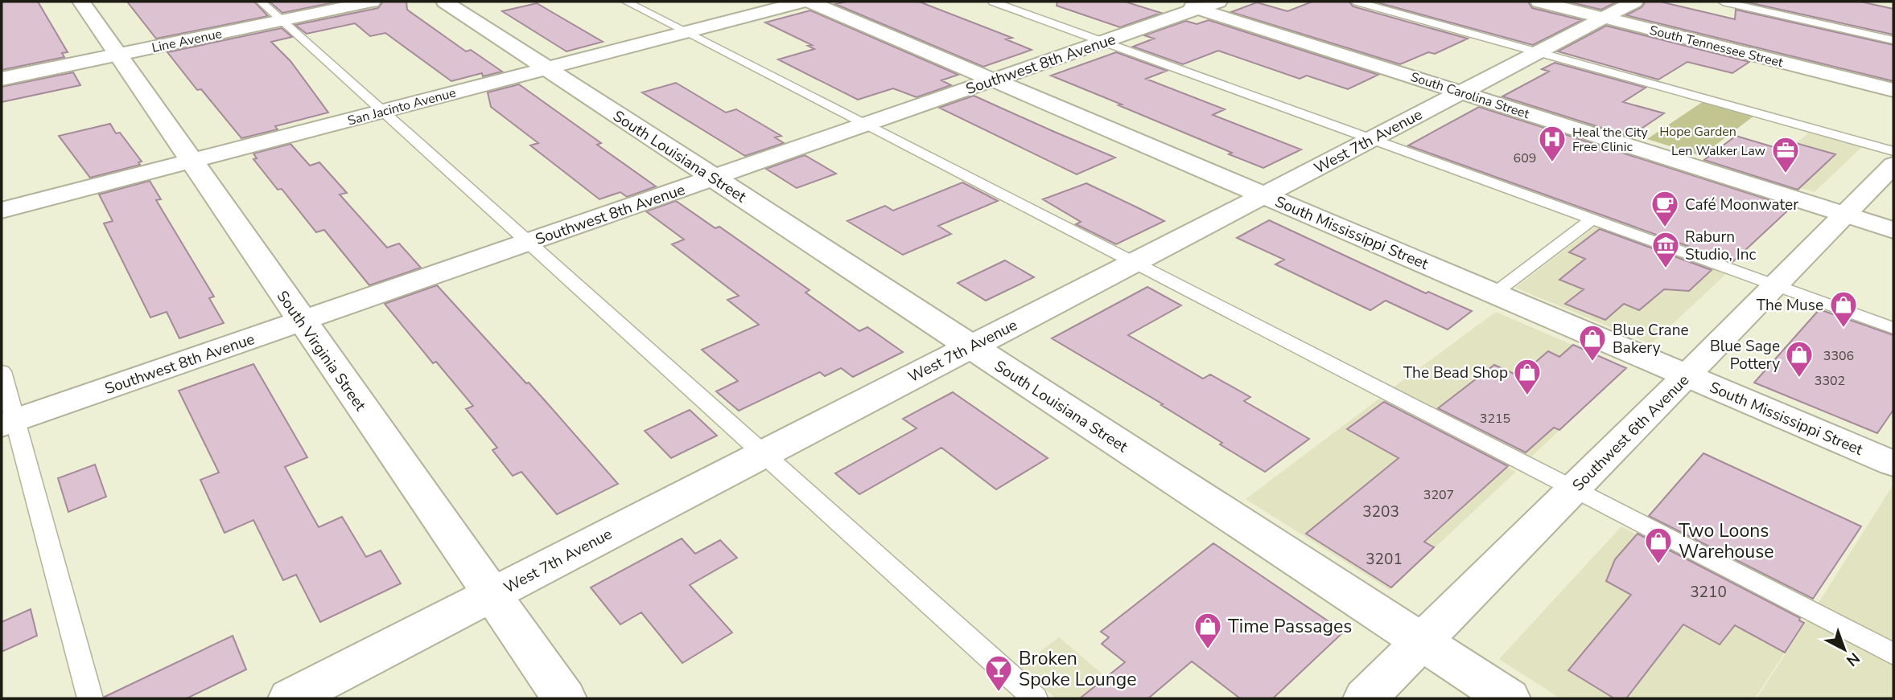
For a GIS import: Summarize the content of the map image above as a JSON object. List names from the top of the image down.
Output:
{
  "streets": {
    "street": [
      "Line Avenue",
      "South Tennessee Street",
      "Southwest 8th Avenue",
      "South Carolina Street",
      "San Jacinto Avenue",
      "West 7th Avenue",
      "South Louisiana Street",
      "South Mississippi Street",
      "South Virginia Street",
      "Southwest 6th Avenue"
    ]
  },
  "crossings": [
    ["Line Avenue", "South Virginia Street"],
    ["South Tennessee Street", "West 7th Avenue"],
    ["Southwest 8th Avenue", "South Carolina Street"],
    ["Southwest 8th Avenue", "South Louisiana Street"],
    ["Southwest 8th Avenue", "South Mississippi Street"],
    ["Southwest 8th Avenue", "South Virginia Street"],
    ["South Carolina Street", "West 7th Avenue"],
    ["South Carolina Street", "Southwest 6th Avenue"],
    ["San Jacinto Avenue", "South Louisiana Street"],
    ["San Jacinto Avenue", "South Virginia Street"],
    ["West 7th Avenue", "South Louisiana Street"],
    ["West 7th Avenue", "South Mississippi Street"],
    ["West 7th Avenue", "South Virginia Street"],
    ["South Louisiana Street", "Southwest 6th Avenue"],
    ["South Mississippi Street", "Southwest 6th Avenue"]
  ],
  "parks": ["Hope Garden"],
  "places": {
    "hospital": ["Heal the City Free Clinic"],
    "office": ["Len Walker Law"],
    "cafe": ["Café Moonwater"],
    "museum": ["Raburn Studio, Inc"],
    "shop": [
      "The Muse",
      "Blue Crane Bakery",
      "Blue Sage Pottery",
      "The Bead Shop",
      "Two Loons Warehouse",
      "Time Passages"
    ],
    "bar": ["Broken Spoke Lounge"]
  },
  "house_numbers": [
    "609",
    "3306",
    "3302",
    "3215",
    "3207",
    "3203",
    "3201",
    "3210"
  ],
  "north": "bottom right"
}
